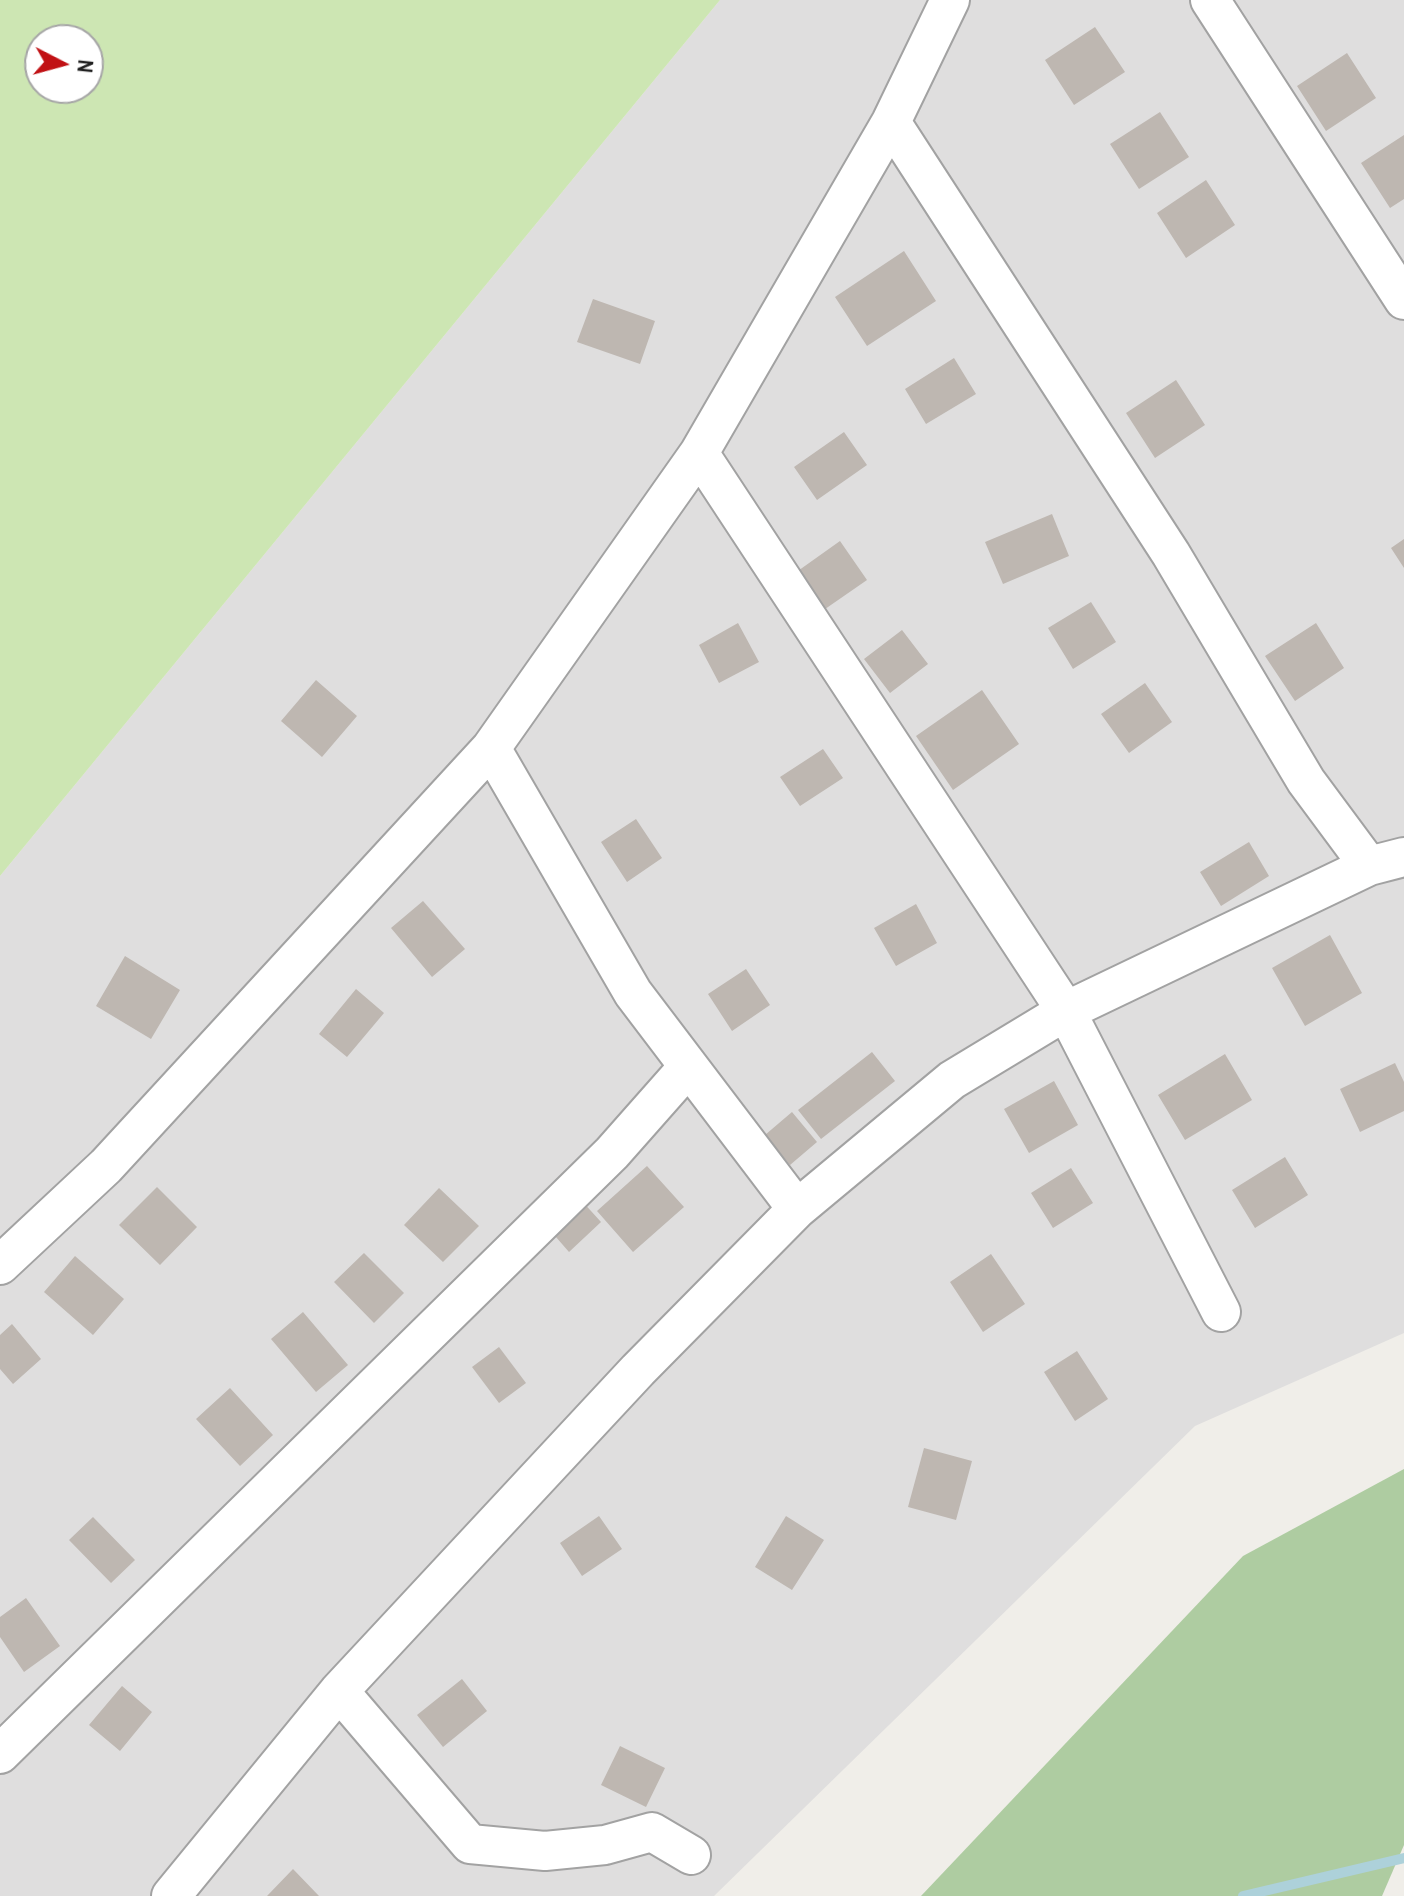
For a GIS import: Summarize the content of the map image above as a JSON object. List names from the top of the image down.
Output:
{
  "north": "right"
}
